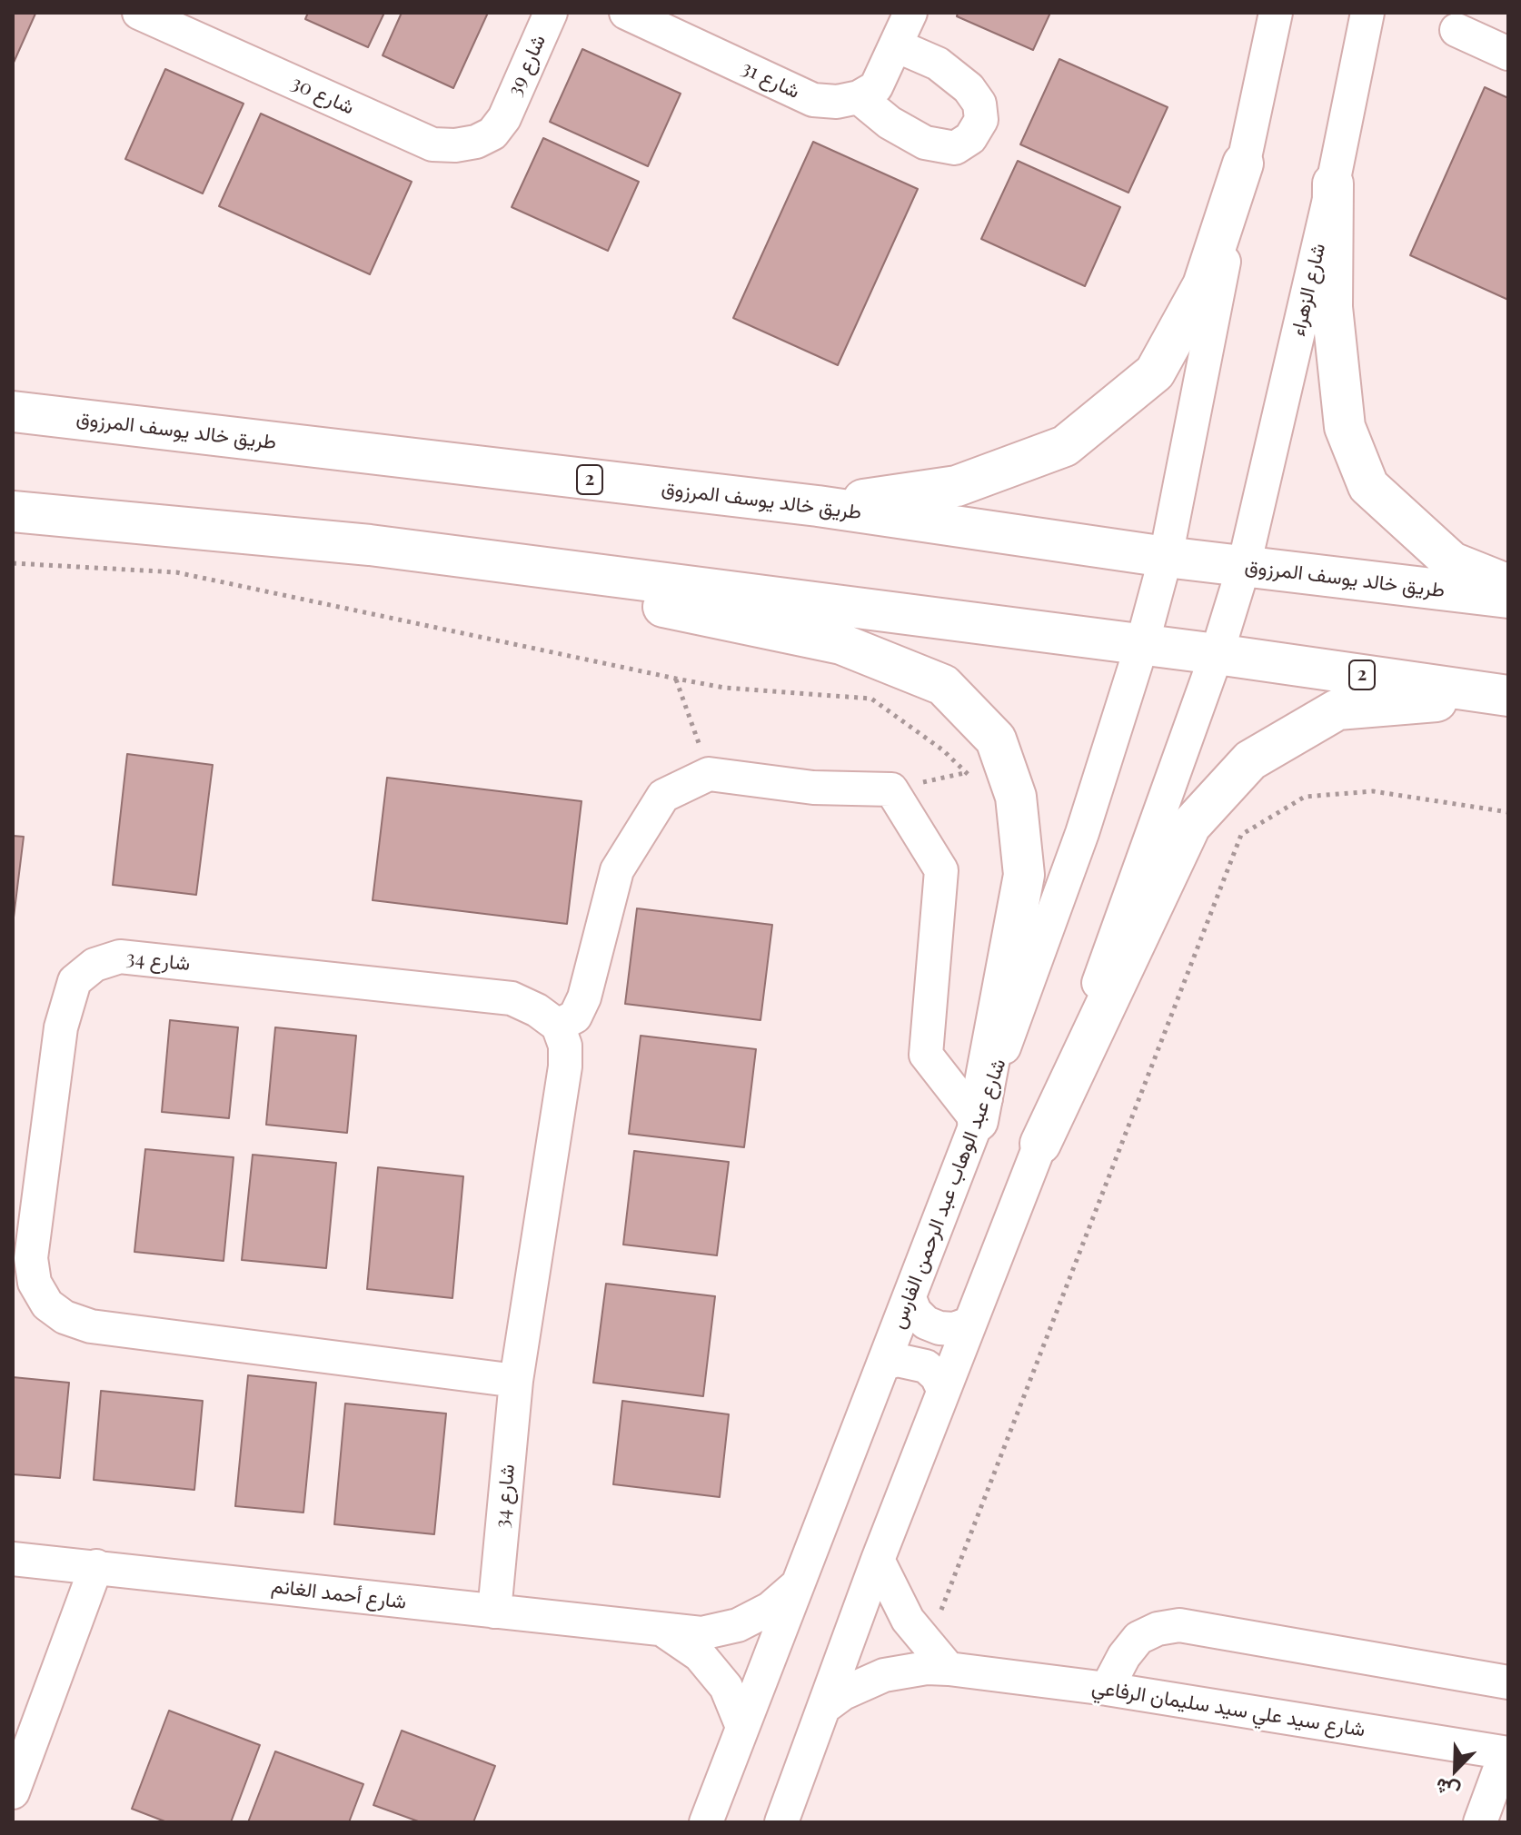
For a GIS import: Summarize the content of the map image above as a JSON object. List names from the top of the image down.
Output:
{
  "streets": {
    "main road": ["طريق خالد يوسف المرزوق", "2"],
    "street": [
      "شارع 39",
      "شارع 31",
      "شارع 30",
      "شارع الزهراء",
      "شارع 34",
      "شارع عبد الوهاب عبد الرحمن الفارس",
      "شارع أحمد الغانم",
      "شارع سيد علي سيد سليمان الرفاعي"
    ]
  },
  "crossings": [
    ["شارع 39", "شارع 30"],
    ["شارع الزهراء", "طريق خالد يوسف المرزوق"],
    ["طريق خالد يوسف المرزوق", "شارع عبد الوهاب عبد الرحمن الفارس"],
    ["2", "شارع عبد الوهاب عبد الرحمن الفارس"],
    ["شارع 34", "شارع أحمد الغانم"],
    ["شارع عبد الوهاب عبد الرحمن الفارس", "شارع أحمد الغانم"]
  ],
  "north": "bottom left"
}
